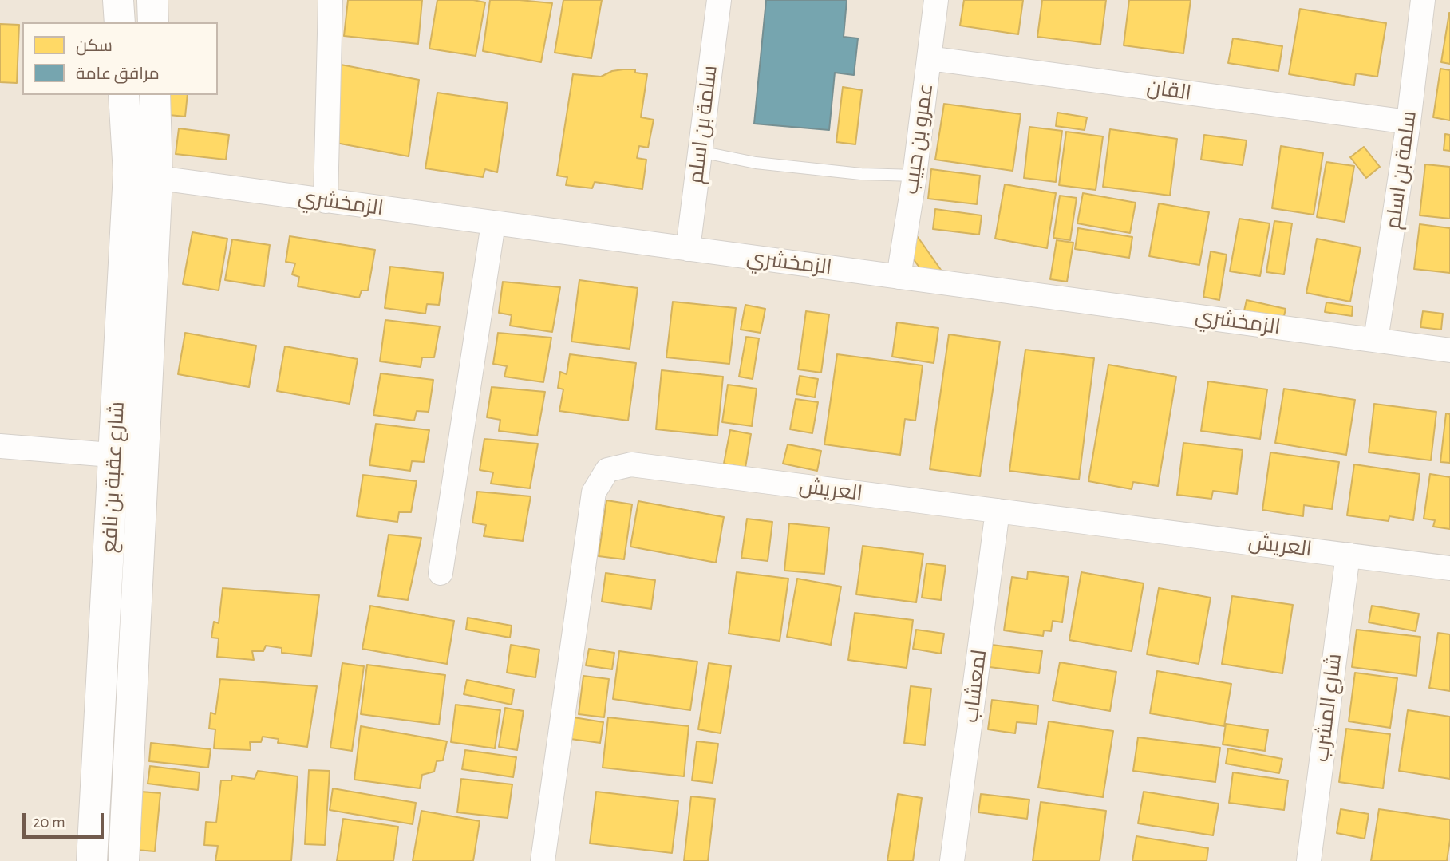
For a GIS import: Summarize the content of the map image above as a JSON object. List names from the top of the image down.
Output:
{
  "streets": {
    "street": [
      "القان",
      "سلمة بن اسلم",
      "عمرو بن حبيب",
      "الزمخشري",
      "شارع عقبة بن نافع",
      "العريش",
      "لمعشاب",
      "شارع المشرب"
    ]
  },
  "crossings": [
    ["القان", "سلمة بن اسلم"],
    ["القان", "عمرو بن حبيب"],
    ["سلمة بن اسلم", "الزمخشري"],
    ["عمرو بن حبيب", "الزمخشري"],
    ["الزمخشري", "شارع عقبة بن نافع"],
    ["العريش", "لمعشاب"],
    ["العريش", "شارع المشرب"]
  ],
  "legend": ["سكن", "مرافق عامة"],
  "scale_bar": "20 m"
}
